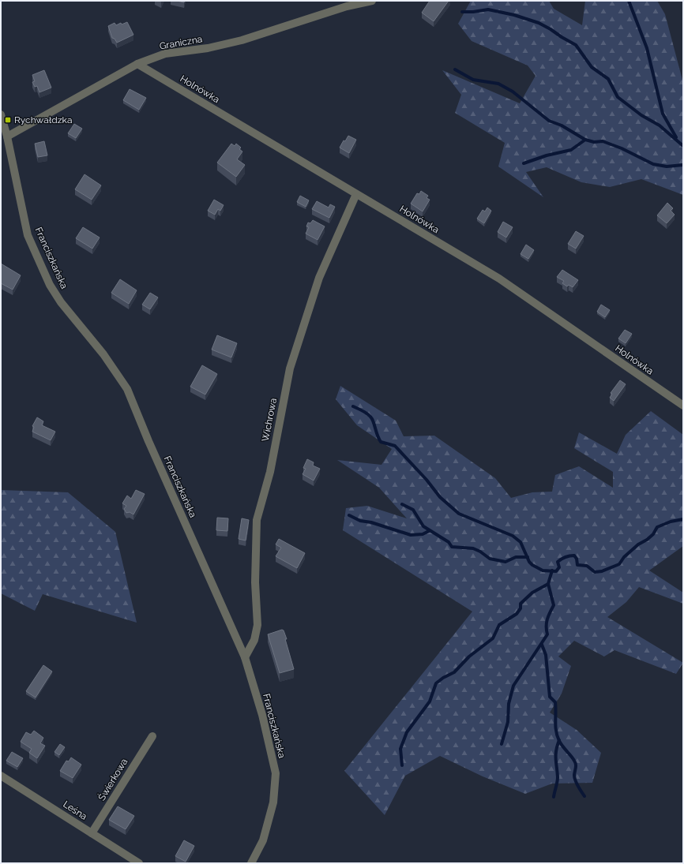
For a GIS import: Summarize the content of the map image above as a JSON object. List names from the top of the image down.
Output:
{
  "streets": {
    "street": [
      "Graniczna",
      "Holnówka",
      "Franciszkańska",
      "Wichrowa",
      "Świerkowa",
      "Leśna"
    ]
  },
  "crossings": [
    ["Graniczna", "Holnówka"],
    ["Graniczna", "Franciszkańska"],
    ["Holnówka", "Wichrowa"],
    ["Franciszkańska", "Wichrowa"],
    ["Świerkowa", "Leśna"]
  ],
  "places": {
    "transit": ["Rychwałdzka"]
  }
}
